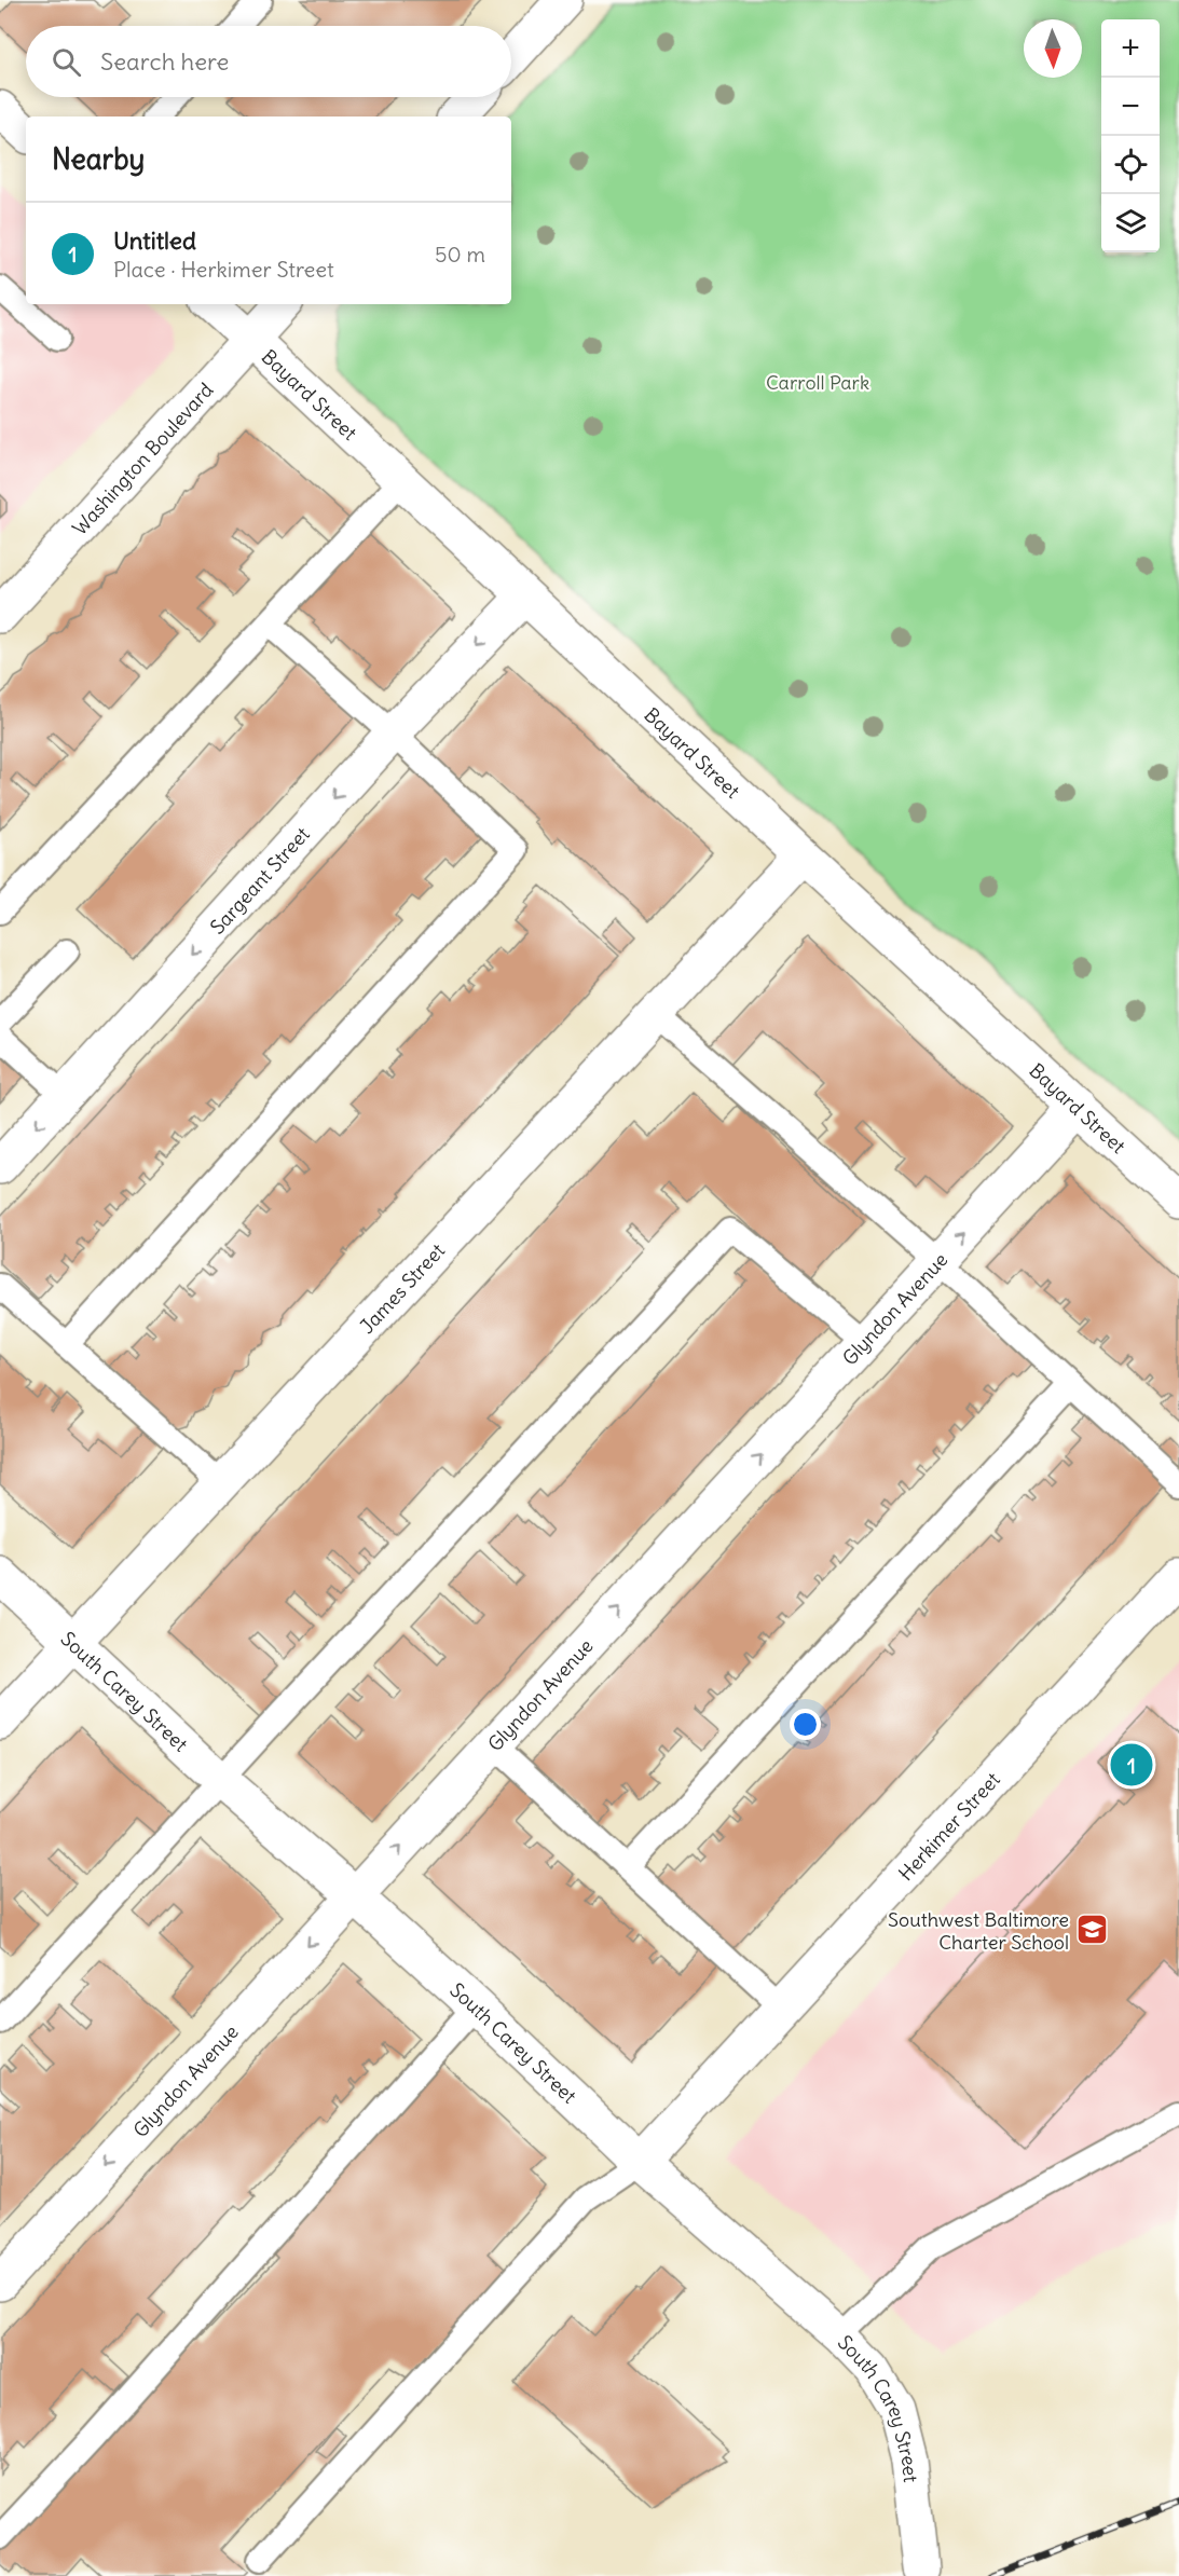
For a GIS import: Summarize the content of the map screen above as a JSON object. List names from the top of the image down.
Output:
{
  "streets": {
    "street": [
      "Bayard Street",
      "Washington Boulevard",
      "Sargeant Street",
      "James Street",
      "Glyndon Avenue",
      "South Carey Street",
      "Herkimer Street"
    ]
  },
  "crossings": [
    ["Bayard Street", "Washington Boulevard"],
    ["Bayard Street", "Sargeant Street"],
    ["Bayard Street", "James Street"],
    ["Bayard Street", "Glyndon Avenue"],
    ["James Street", "South Carey Street"],
    ["Glyndon Avenue", "South Carey Street"],
    ["South Carey Street", "Herkimer Street"]
  ],
  "one_way": ["Sargeant Street"],
  "parks": ["Carroll Park"],
  "places": {
    "school or university": ["Southwest Baltimore Charter School"]
  },
  "north": "bottom",
  "page": {
    "map_buttons": ["+", "−"],
    "search": "Search here",
    "heading": "Nearby",
    "list": [
      {
        "mark": "1",
        "name": "Untitled",
        "note": "Place · Herkimer Street",
        "value": "50 m"
      }
    ],
    "pins": "1"
  }
}
